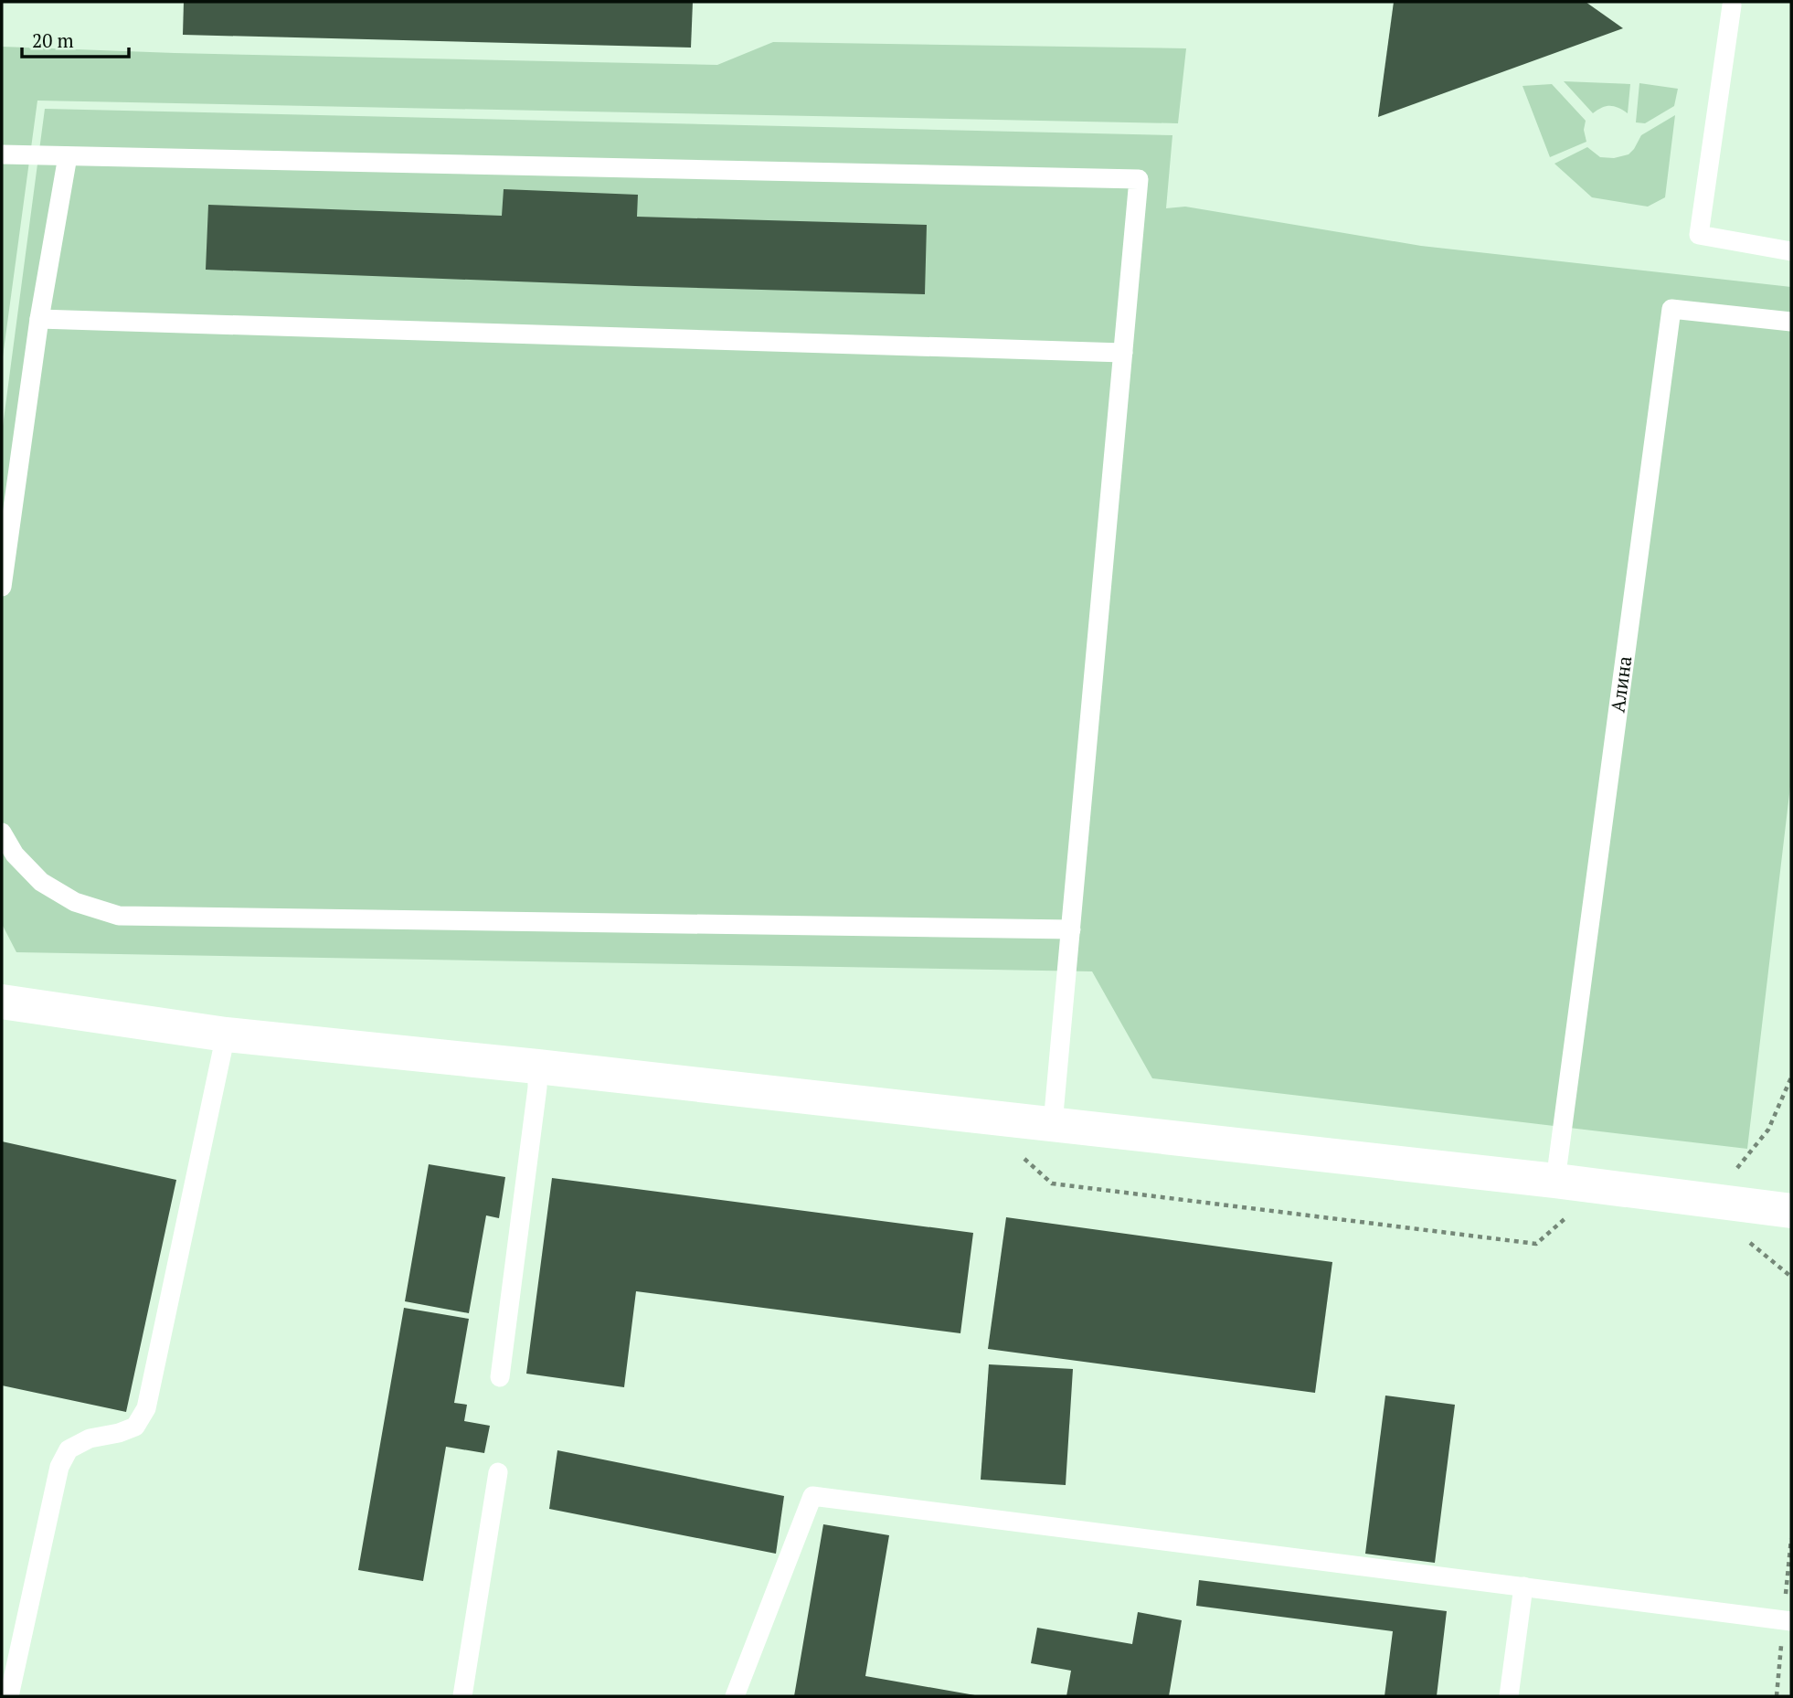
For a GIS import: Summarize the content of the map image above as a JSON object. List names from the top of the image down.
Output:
{
  "streets": {
    "lane": ["Алина"]
  },
  "scale_bar": "20 m"
}
